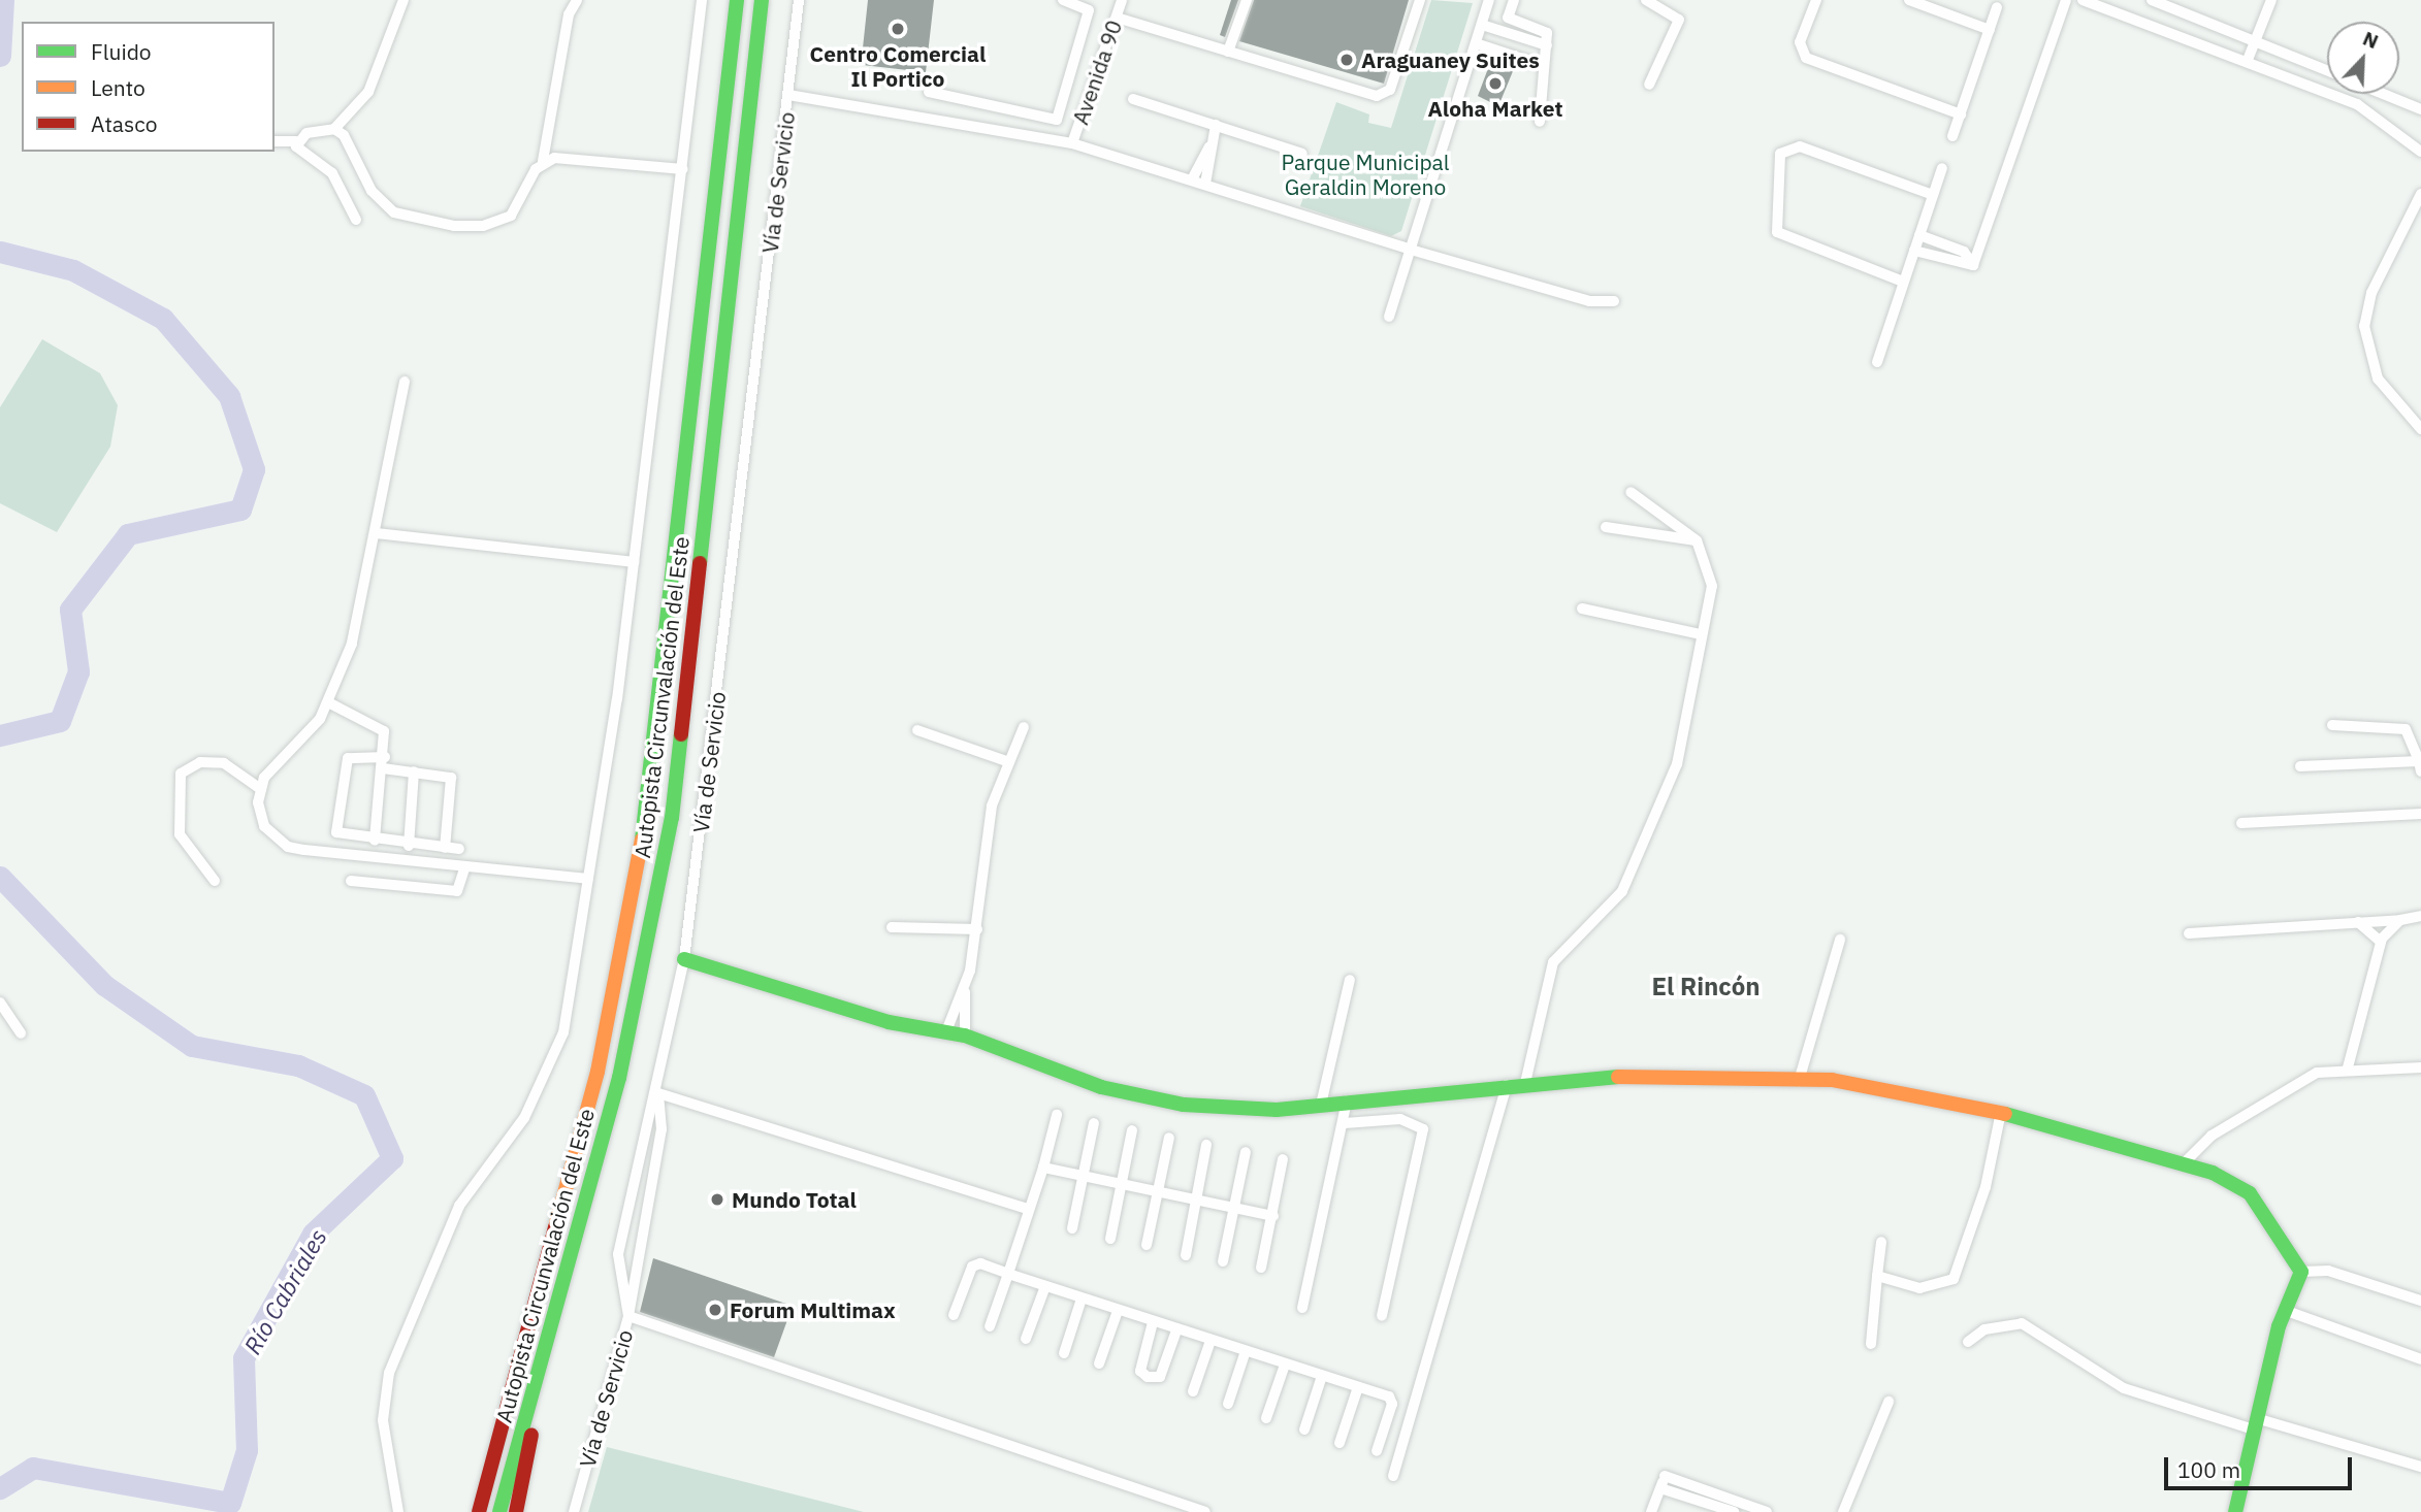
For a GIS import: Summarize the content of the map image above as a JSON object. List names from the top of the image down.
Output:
{
  "streets": {
    "main road": ["Autopista Circunvalación del Este"],
    "street": ["Avenida 90", "Vía de Servicio"]
  },
  "districts": ["El Rincón"],
  "water": ["Río Cabriales"],
  "parks": ["Parque Municipal Geraldin Moreno"],
  "places": [
    "Centro Comercial Il Portico",
    "Araguaney Suites",
    "Aloha Market",
    "Mundo Total",
    "Forum Multimax"
  ],
  "legend": ["Fluido", "Lento", "Atasco"],
  "scale_bar": "100 m",
  "north": "top right"
}
